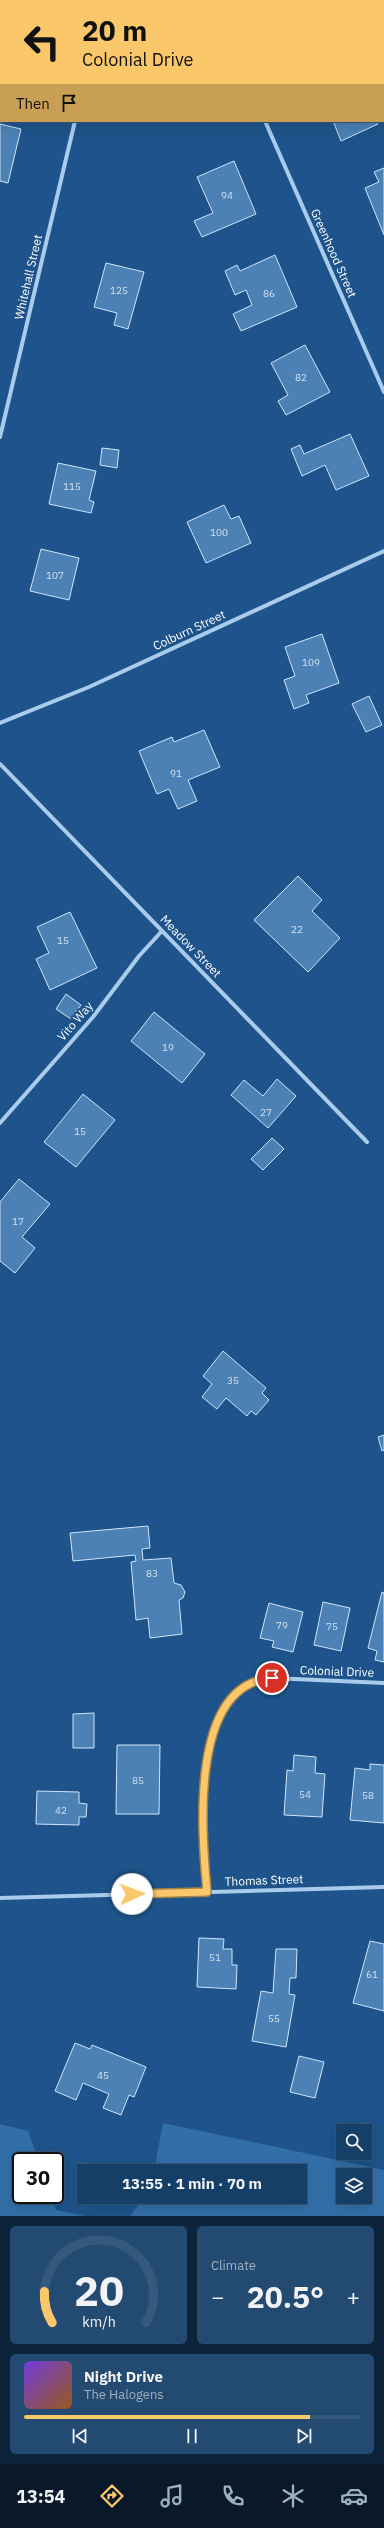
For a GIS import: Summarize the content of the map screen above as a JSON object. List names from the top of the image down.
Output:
{
  "streets": {
    "street": [
      "Greenhood Street",
      "Whitehall Street",
      "Colburn Street",
      "Meadow Street",
      "Vito Way",
      "Colonial Drive",
      "Thomas Street"
    ]
  },
  "crossings": [
    ["Meadow Street", "Vito Way"],
    ["Colonial Drive", "Thomas Street"]
  ],
  "house_numbers": [
    "94",
    "125",
    "86",
    "82",
    "115",
    "100",
    "107",
    "109",
    "91",
    "22",
    "15",
    "19",
    "27",
    "15",
    "17",
    "35",
    "83",
    "79",
    "75",
    "85",
    "54",
    "58",
    "42",
    "51",
    "61",
    "55",
    "45"
  ],
  "page": {
    "turn": ["20 m", "Colonial Drive"],
    "then": "Then",
    "limit": "30",
    "trip": "13:55 · 1 min · 70 m",
    "tile": "Climate",
    "heat": ["−", "20.5°", "+"],
    "song": ["Night Drive", "The Halogens"],
    "tabs": "13:54",
    "gauge": ["20", "km/h"]
  }
}
